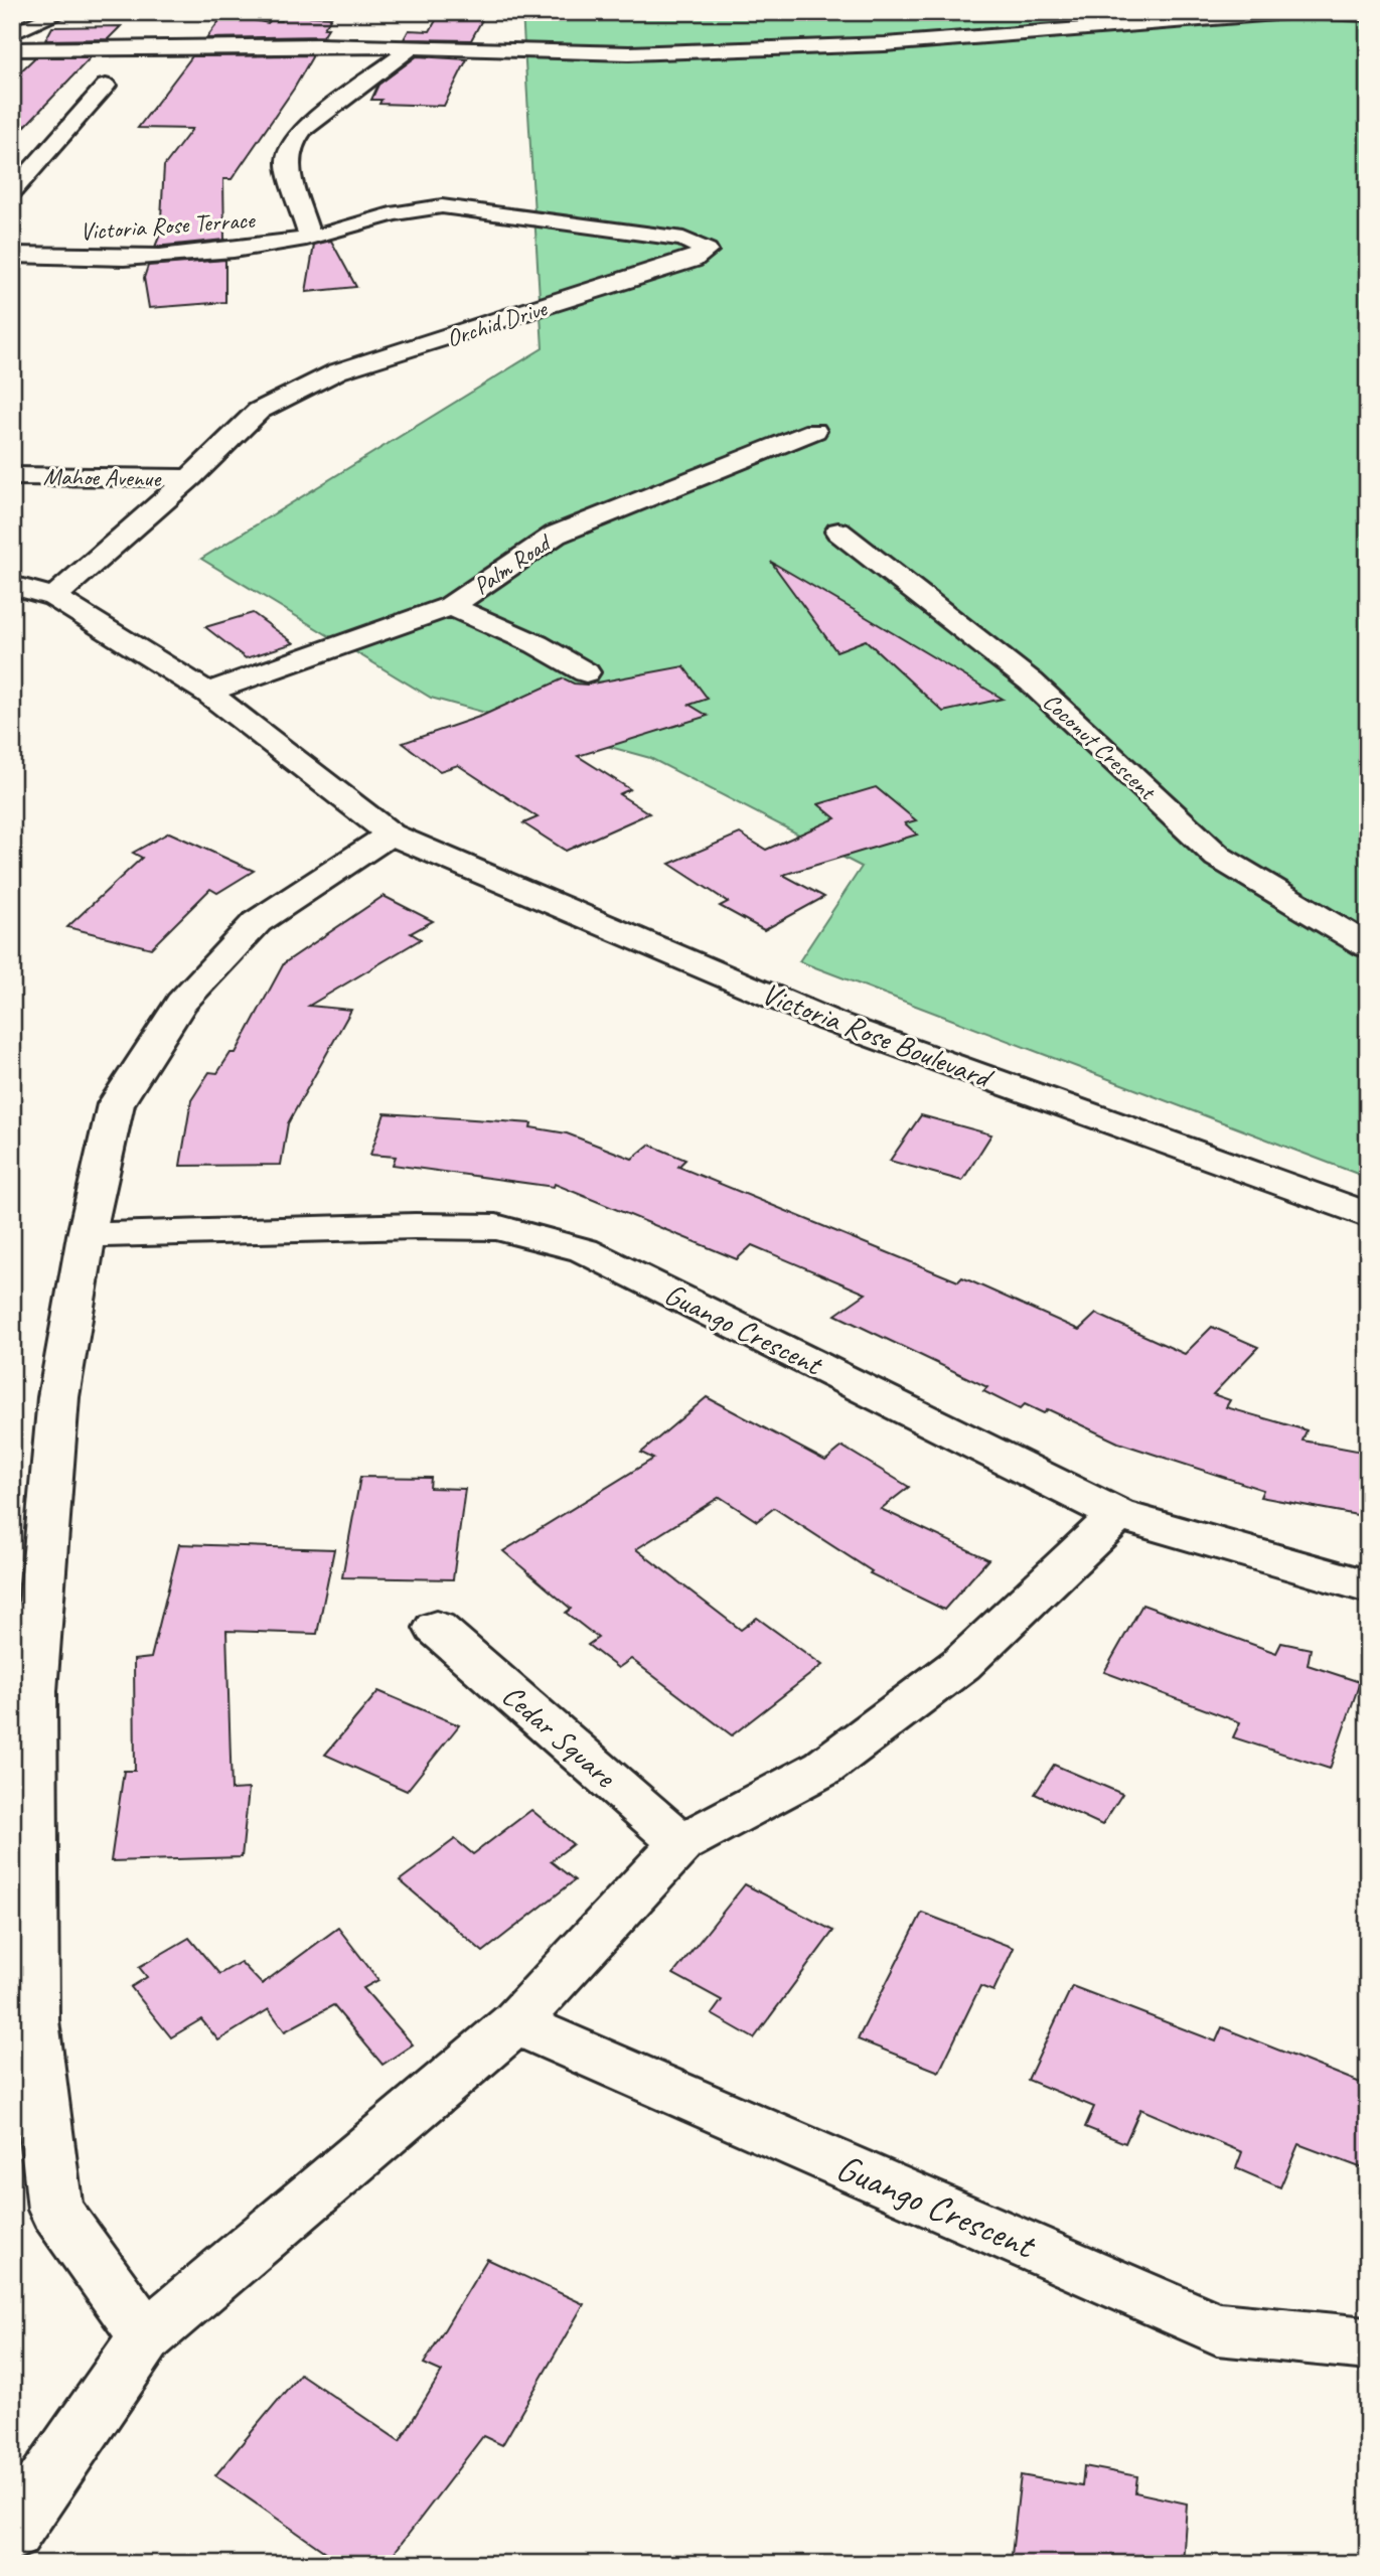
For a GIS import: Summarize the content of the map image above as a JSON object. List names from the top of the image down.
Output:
{
  "streets": {
    "street": [
      "Victoria Rose Terrace",
      "Orchid Drive",
      "Mahoe Avenue",
      "Palm Road",
      "Coconut Crescent",
      "Victoria Rose Boulevard",
      "Guango Crescent",
      "Cedar Square"
    ]
  },
  "crossings": [
    ["Victoria Rose Terrace", "Orchid Drive"],
    ["Orchid Drive", "Mahoe Avenue"],
    ["Orchid Drive", "Victoria Rose Boulevard"],
    ["Palm Road", "Victoria Rose Boulevard"]
  ]
}
